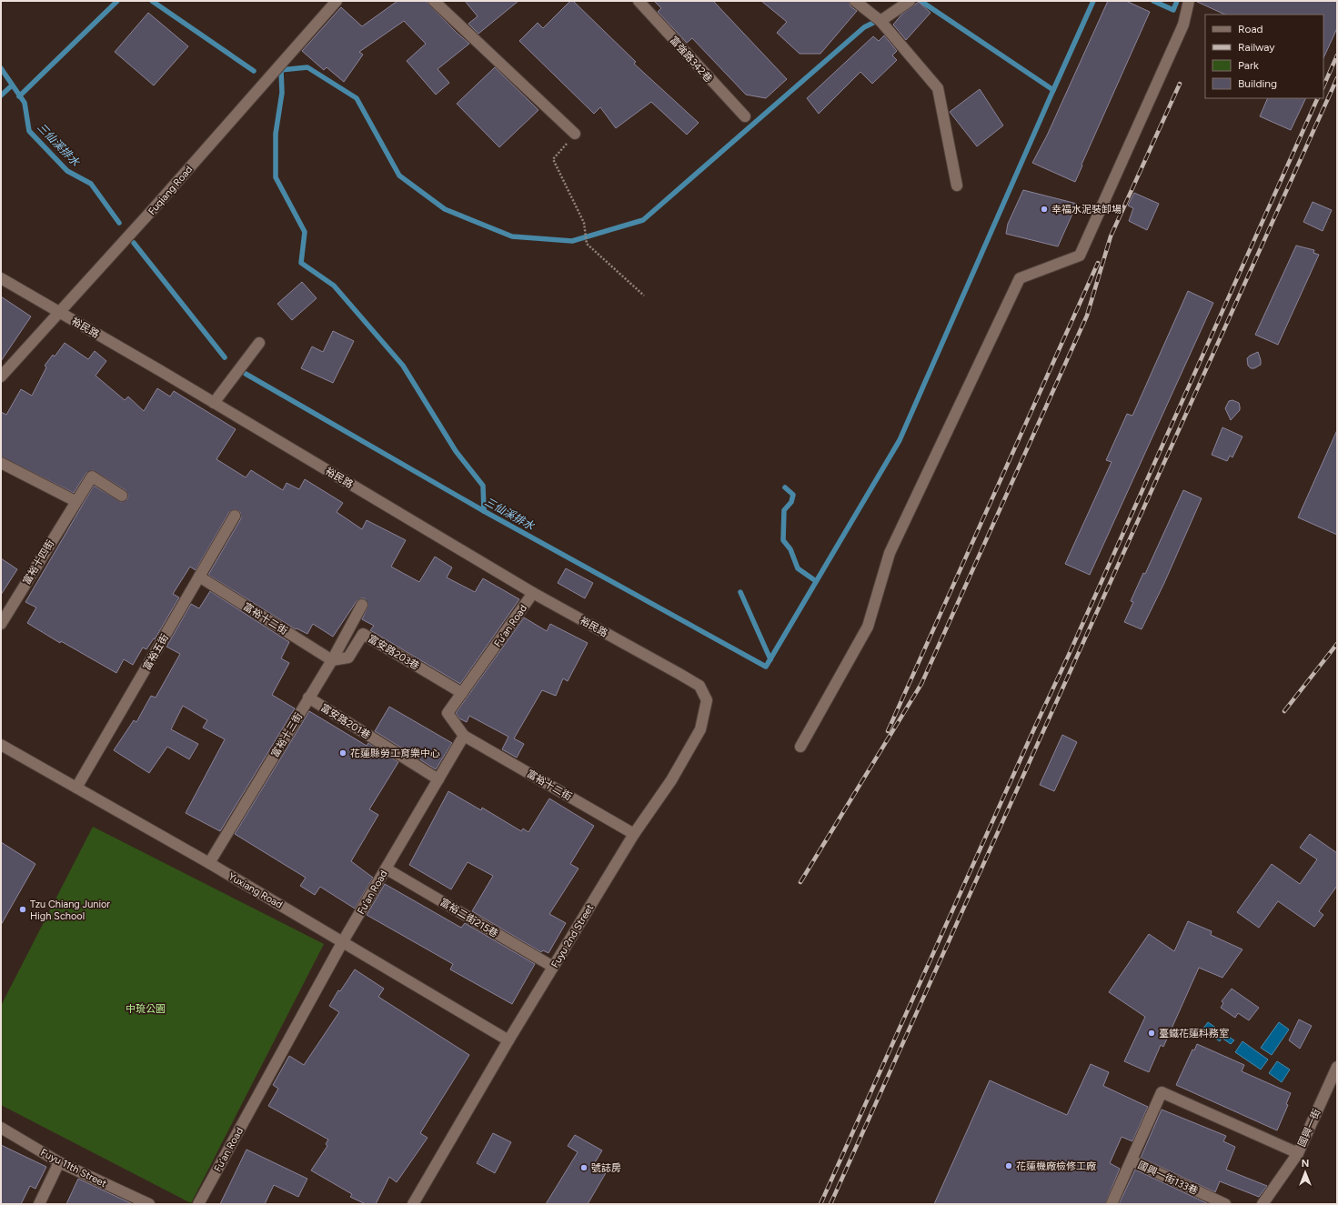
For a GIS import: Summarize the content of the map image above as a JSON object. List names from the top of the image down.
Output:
{
  "streets": {
    "street": [
      "富強路342巷",
      "Fuqiang Road",
      "裕民路",
      "富裕十四街",
      "富裕十二街",
      "Fu’an Road",
      "富裕五街",
      "富安路203巷",
      "富安路201巷",
      "富裕十三街",
      "Yuxiang Road",
      "富裕二街215巷",
      "Fuyu 2nd Street",
      "國興一街",
      "Fuyu 11th Street",
      "國興一街133巷"
    ]
  },
  "crossings": [
    ["Fuqiang Road", "裕民路"],
    ["裕民路", "Fu’an Road"],
    ["裕民路", "Fuyu 2nd Street"],
    ["富裕十二街", "Fu’an Road"],
    ["富裕十二街", "富裕五街"],
    ["富裕十二街", "富安路203巷"],
    ["富裕十二街", "富裕十三街"],
    ["富裕十二街", "Fuyu 2nd Street"],
    ["Fu’an Road", "富安路203巷"],
    ["Fu’an Road", "富安路201巷"],
    ["Fu’an Road", "Yuxiang Road"],
    ["Fu’an Road", "富裕二街215巷"],
    ["富裕五街", "Yuxiang Road"],
    ["富安路203巷", "富裕十三街"],
    ["富安路201巷", "富裕十三街"],
    ["富裕十三街", "Yuxiang Road"],
    ["Yuxiang Road", "Fuyu 2nd Street"],
    ["富裕二街215巷", "Fuyu 2nd Street"]
  ],
  "water": ["三仙溪排水"],
  "parks": ["中琉公園"],
  "places": [
    "幸福水泥裝卸場",
    "花蓮縣勞工育樂中心",
    "Tzu Chiang Junior High School",
    "臺鐵花蓮料務室",
    "花蓮機廠檢修工廠",
    "號誌房"
  ],
  "legend": [
    "Road",
    "Railway",
    "Park",
    "Building"
  ],
  "north": "top"
}
